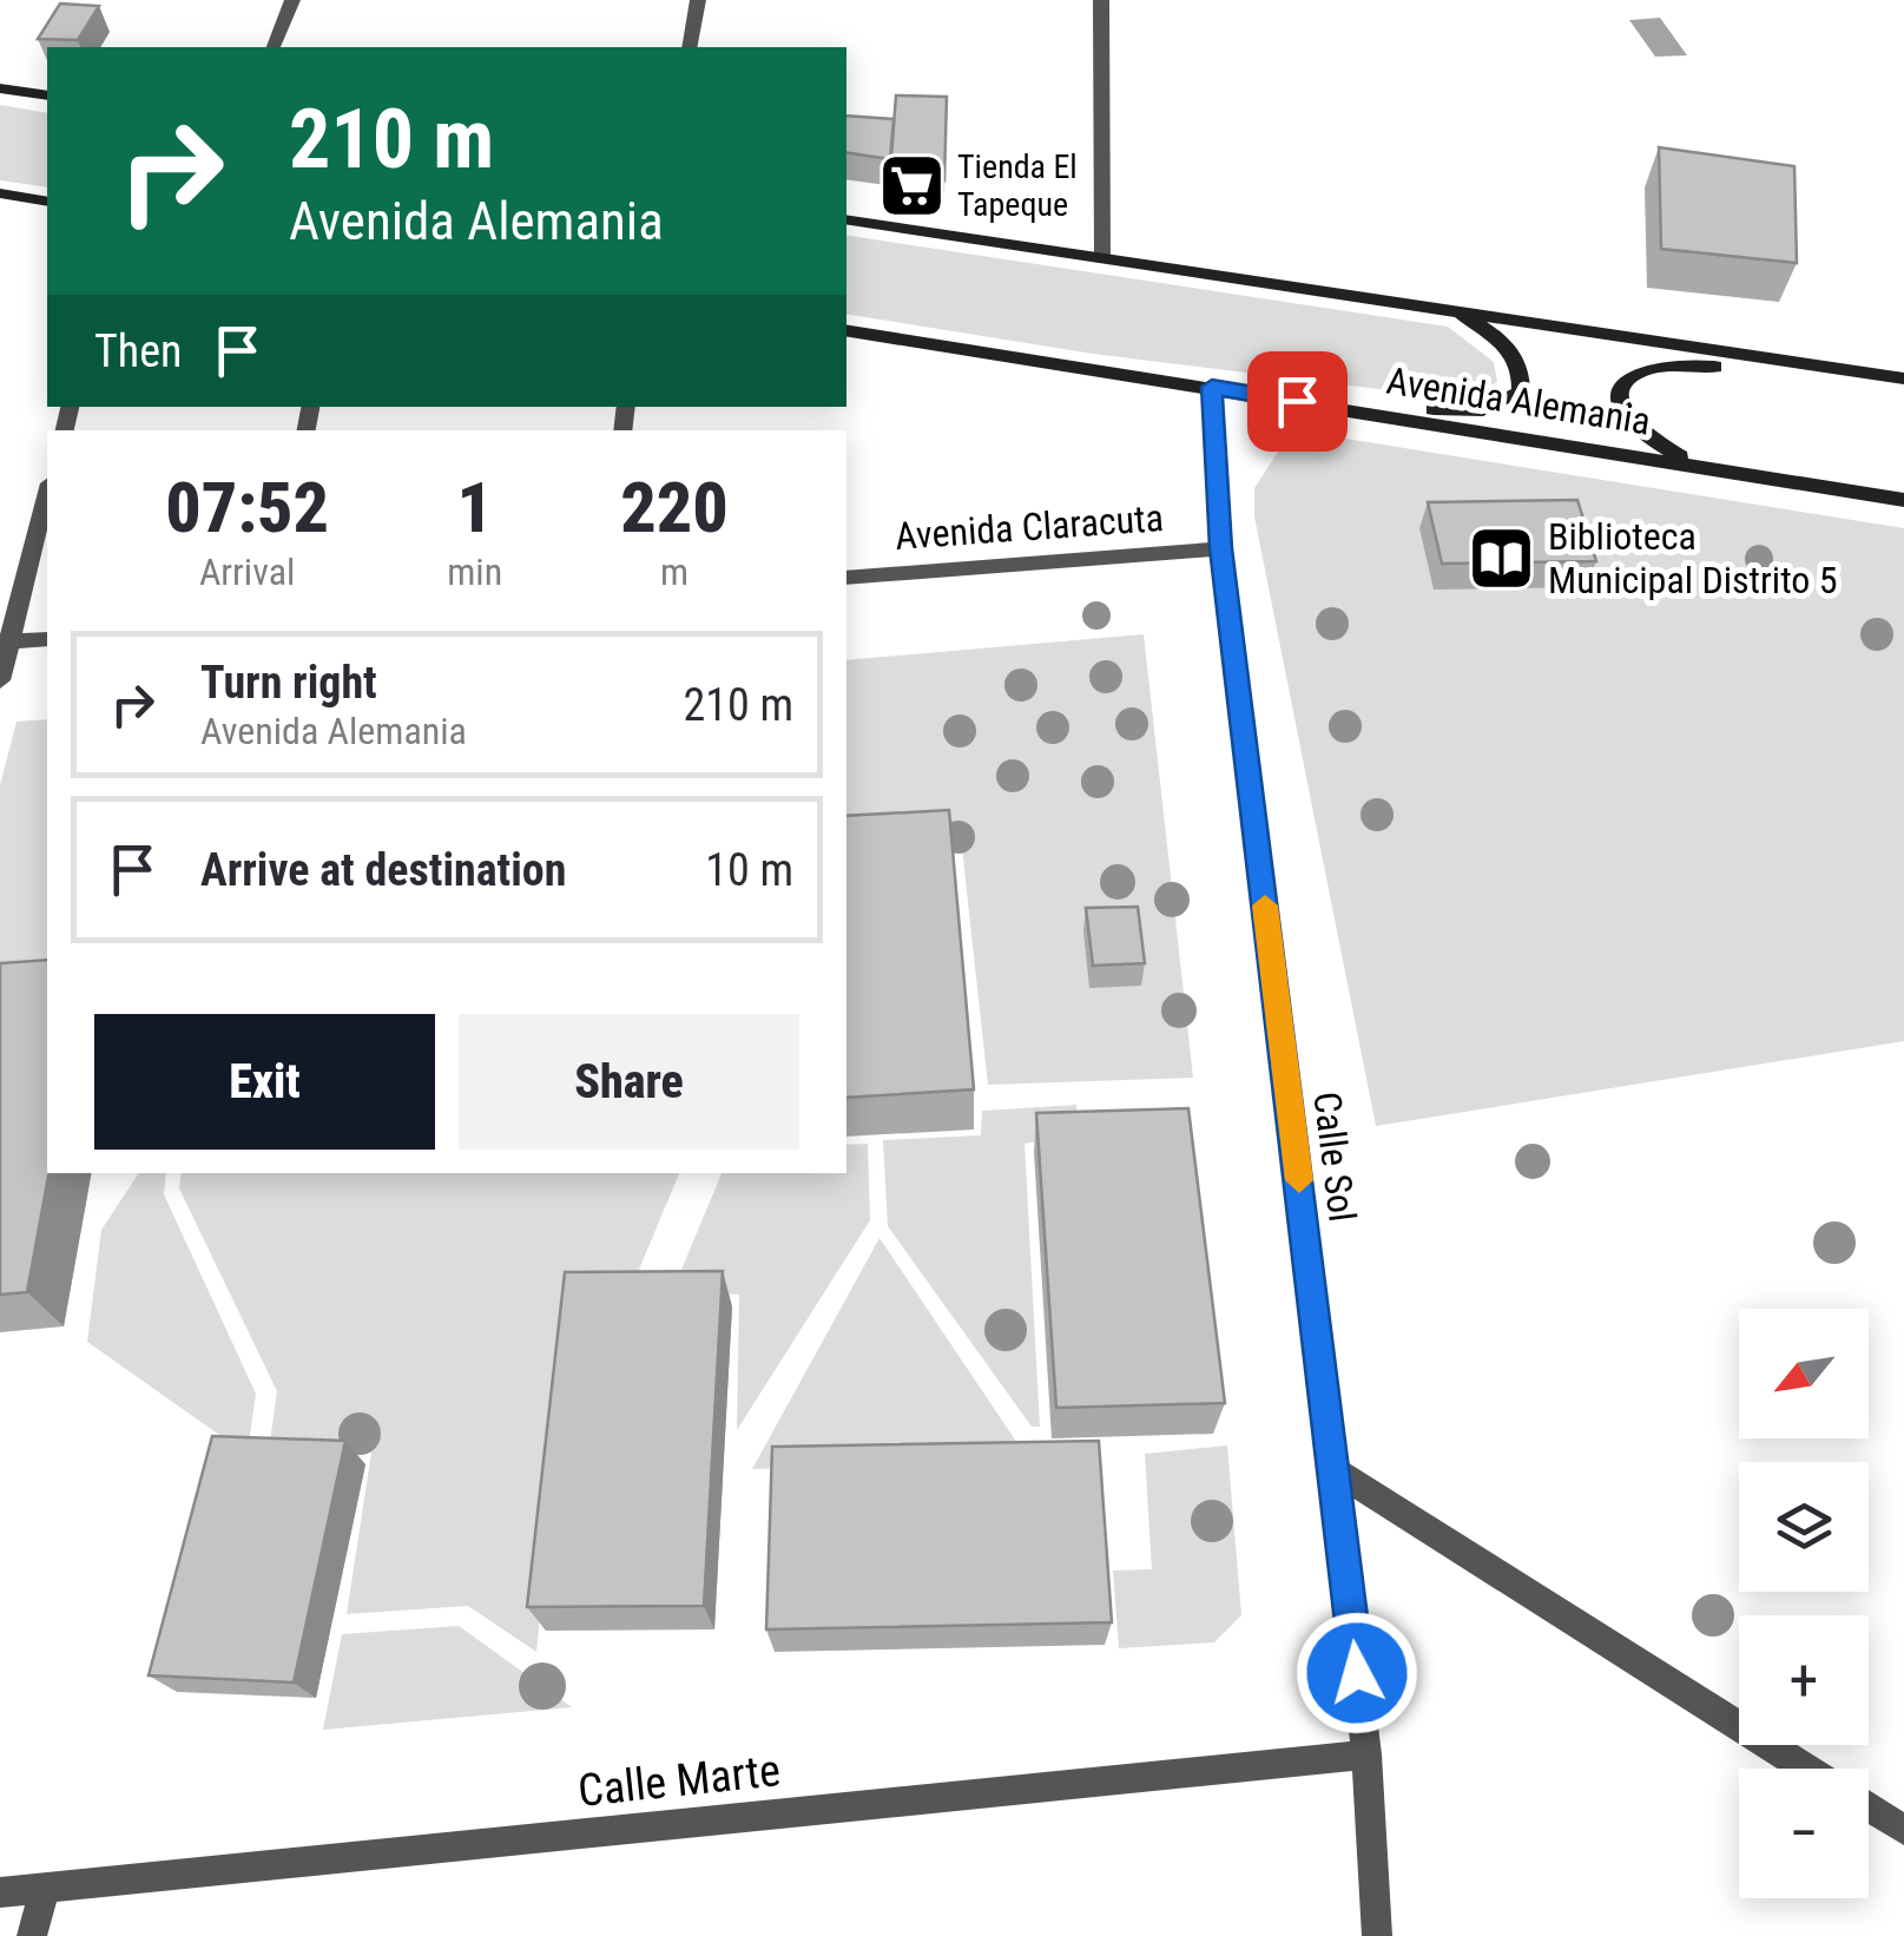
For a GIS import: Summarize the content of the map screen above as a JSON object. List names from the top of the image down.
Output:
{
  "streets": {
    "main road": ["Avenida Alemania"],
    "street": ["Avenida Claracuta", "Calle Sol", "Calle Marte"]
  },
  "crossings": [
    ["Avenida Alemania", "Calle Sol"],
    ["Avenida Claracuta", "Calle Sol"],
    ["Calle Sol", "Calle Marte"]
  ],
  "places": {
    "supermarket": ["Tienda El Tapeque"],
    "library": ["Biblioteca Municipal Distrito 5"]
  },
  "north": "bottom left",
  "page": {
    "turn": ["210 m", "Avenida Alemania"],
    "then": "Then",
    "eta": [
      "07:52",
      "Arrival",
      "1",
      "min",
      "220",
      "m"
    ],
    "list": [
      {
        "name": "Turn right",
        "note": "Avenida Alemania",
        "value": "210 m"
      },
      {
        "name": "Arrive at destination",
        "value": "10 m"
      }
    ],
    "buttons": ["Exit", "Share"],
    "map_buttons": ["+", "−"]
  }
}
